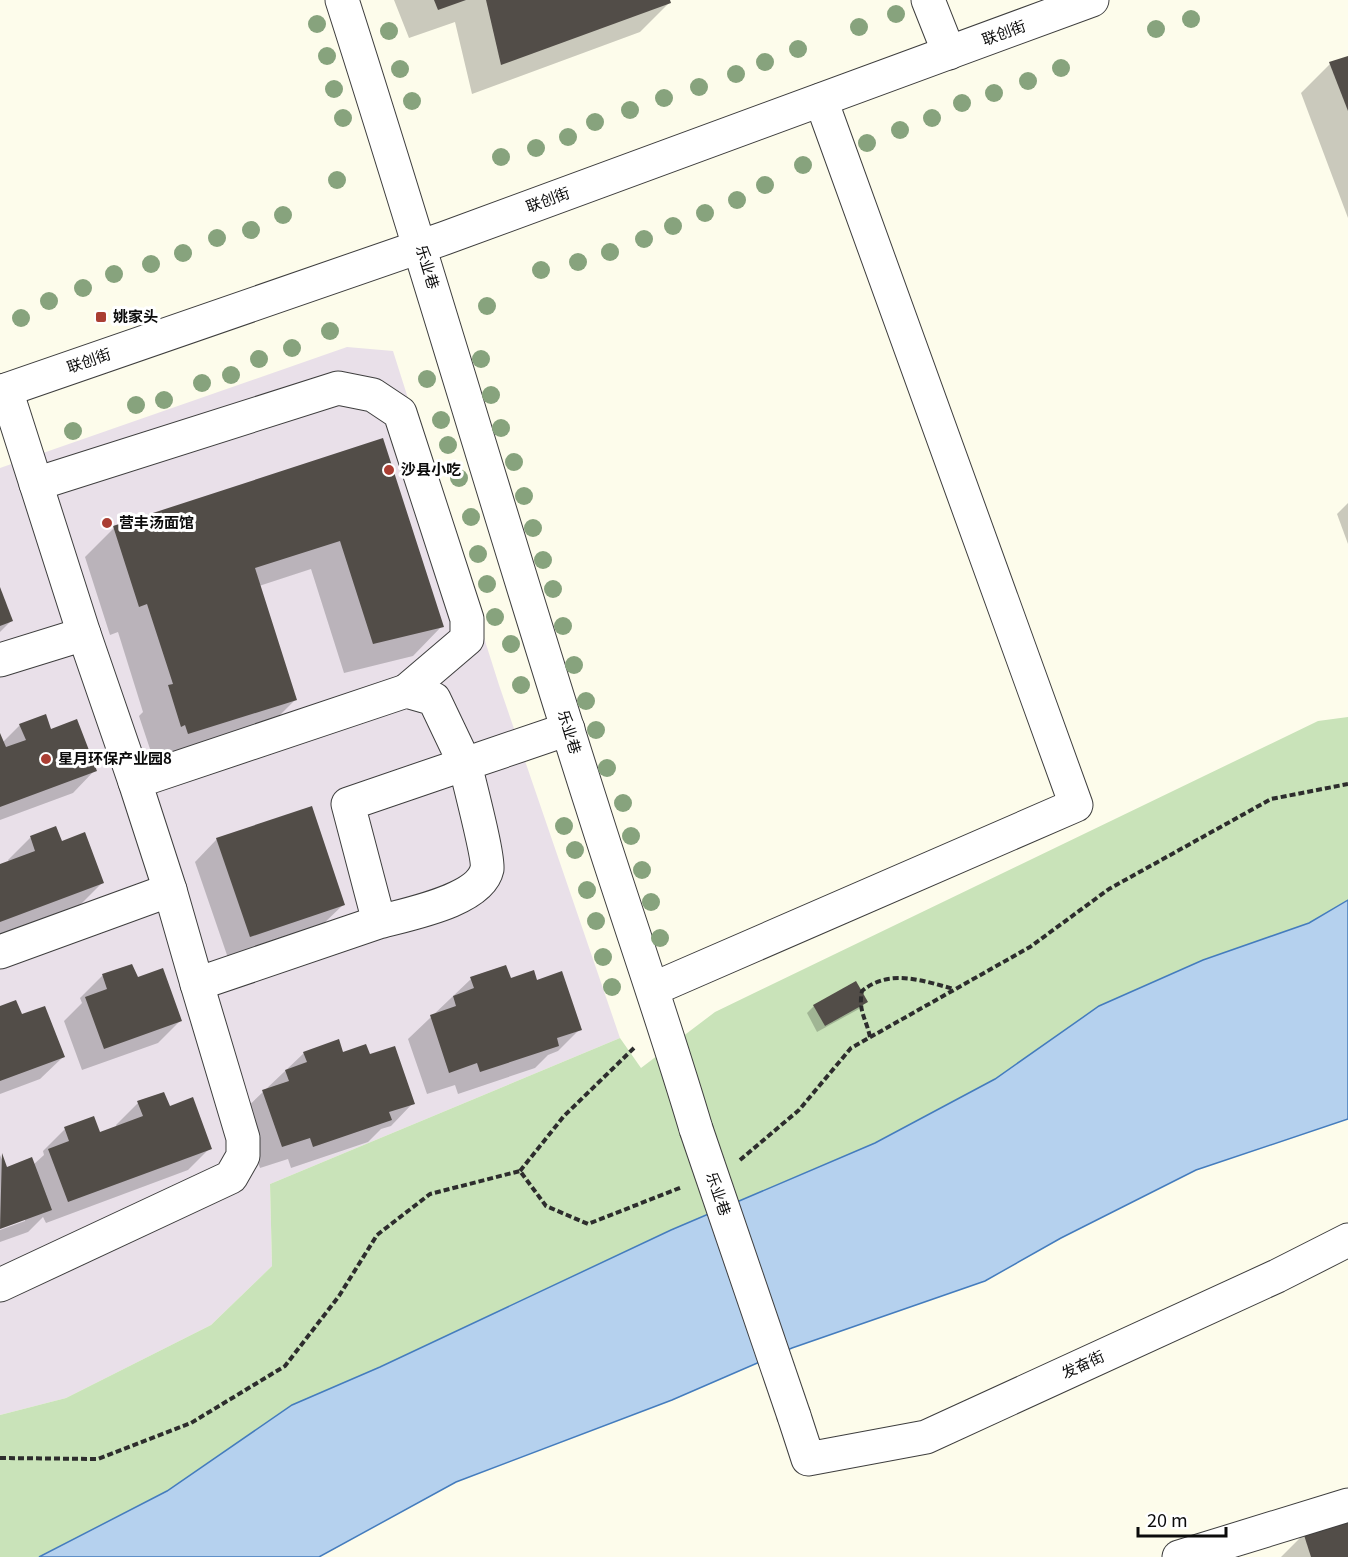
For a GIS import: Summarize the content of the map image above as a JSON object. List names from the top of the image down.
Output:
{
  "streets": {
    "street": ["联创街", "乐业巷", "发奋街"]
  },
  "crossings": [
    ["联创街", "乐业巷"],
    ["乐业巷", "发奋街"]
  ],
  "places": {
    "transit": ["姚家头"],
    "other": ["沙县小吃", "营丰汤面馆", "星月环保产业园8"]
  },
  "scale_bar": "20 m"
}
